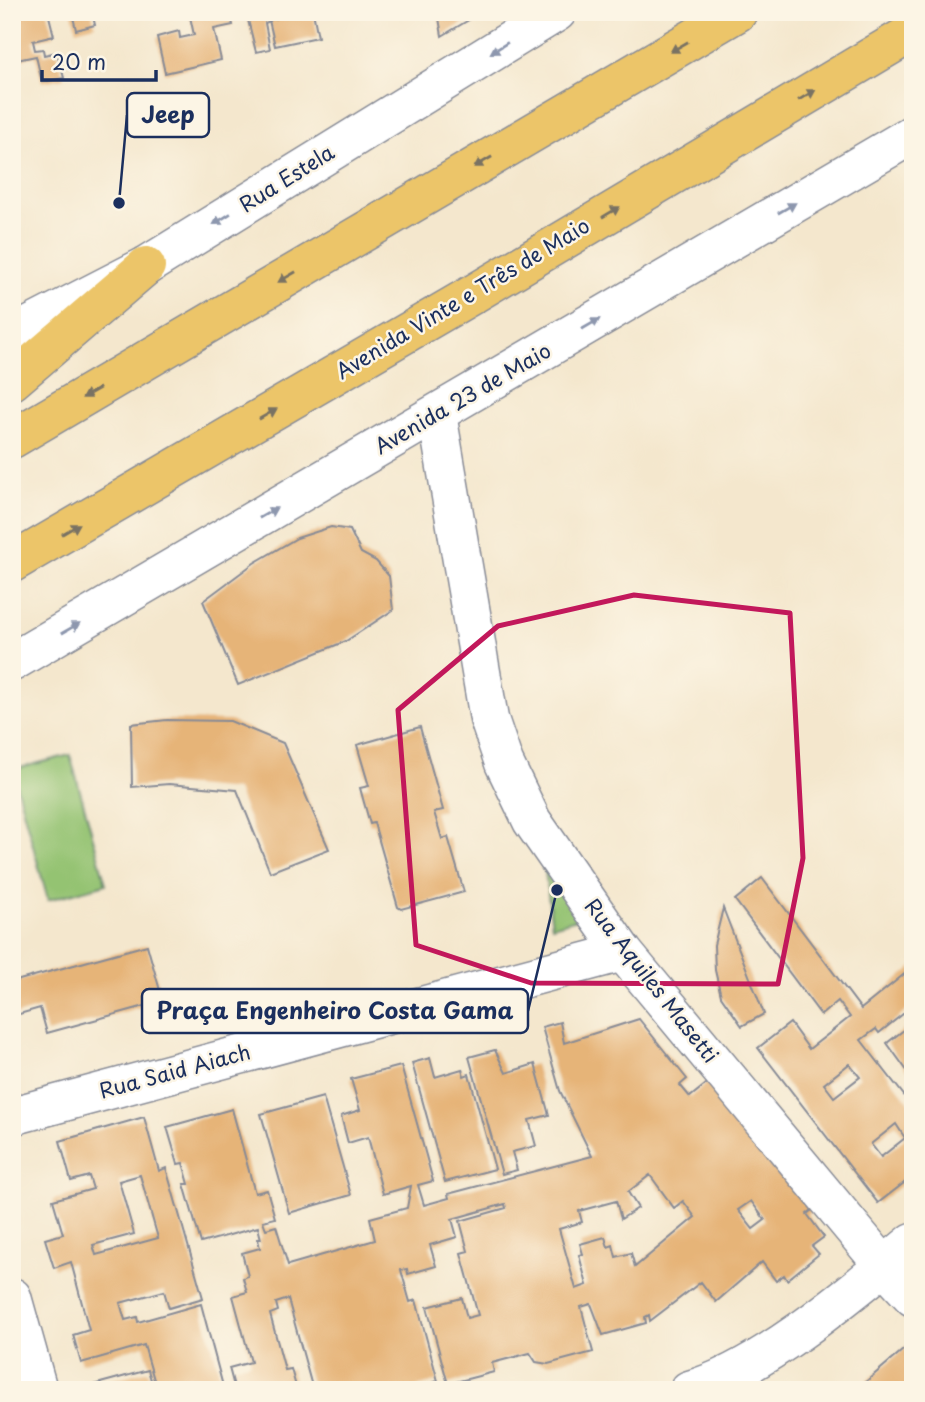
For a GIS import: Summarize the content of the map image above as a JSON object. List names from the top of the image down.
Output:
{
  "streets": {
    "highway": ["Avenida Vinte e Três de Maio"],
    "street": [
      "Rua Estela",
      "Avenida 23 de Maio",
      "Rua Aquiles Masetti",
      "Rua Said Aiach"
    ]
  },
  "crossings": [
    ["Avenida 23 de Maio", "Rua Aquiles Masetti"],
    ["Rua Aquiles Masetti", "Rua Said Aiach"]
  ],
  "one_way": ["Rua Estela", "Avenida 23 de Maio"],
  "places": ["Jeep", "Praça Engenheiro Costa Gama"],
  "scale_bar": "20 m"
}
